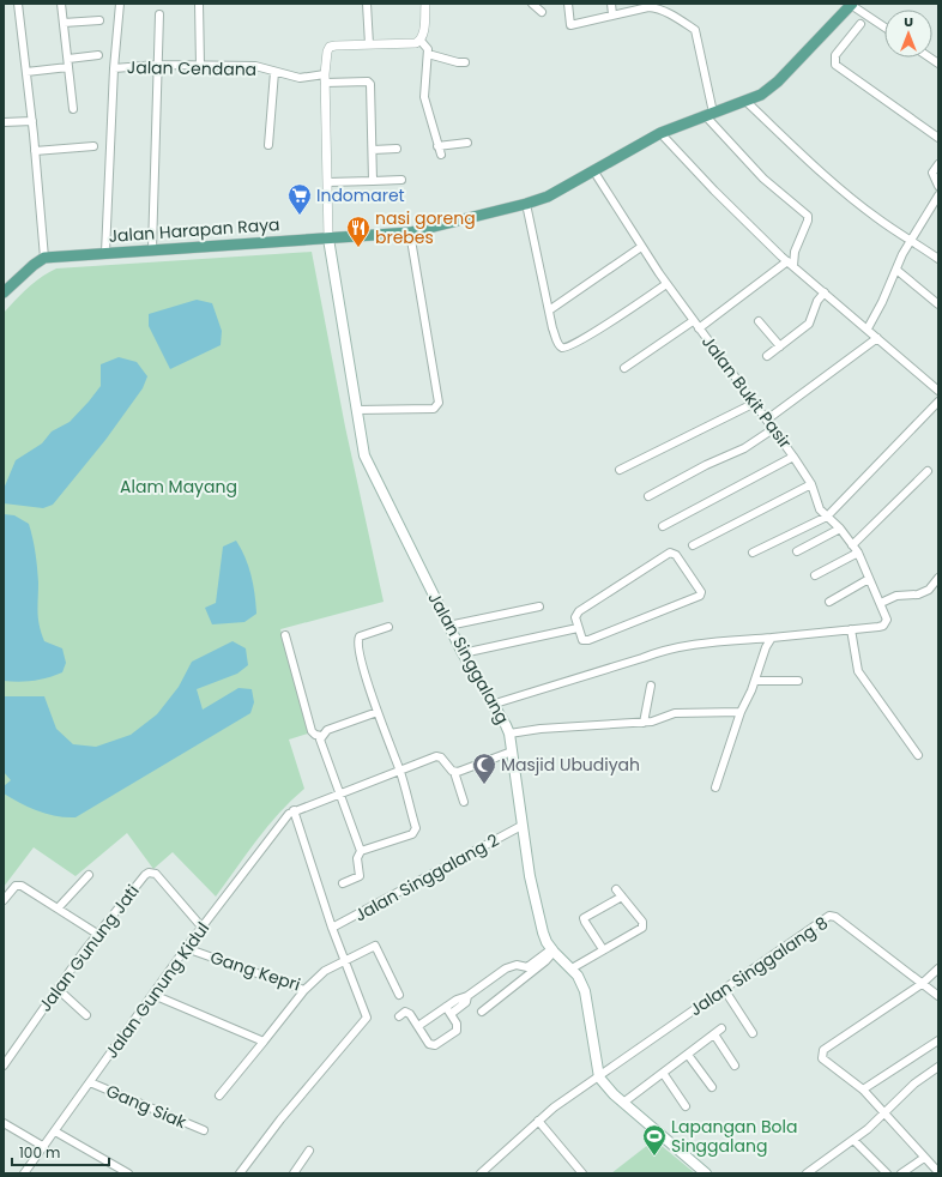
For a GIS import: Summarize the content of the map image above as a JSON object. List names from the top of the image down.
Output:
{
  "streets": {
    "main road": ["Jalan Harapan Raya", "Jalan Singgalang"],
    "street": [
      "Jalan Cendana",
      "Jalan Bukit Pasir",
      "Jalan Singgalang 2",
      "Jalan Gunung Jati",
      "Jalan Singgalang 8",
      "Gang Kepri",
      "Jalan Gunung Kidul",
      "Gang Siak"
    ]
  },
  "crossings": [
    ["Jalan Harapan Raya", "Jalan Bukit Pasir"],
    ["Jalan Harapan Raya", "Jalan Singgalang"],
    ["Jalan Singgalang", "Jalan Singgalang 2"],
    ["Jalan Singgalang", "Jalan Singgalang 8"],
    ["Jalan Gunung Jati", "Jalan Gunung Kidul"],
    ["Gang Kepri", "Jalan Gunung Kidul"],
    ["Jalan Gunung Kidul", "Gang Siak"]
  ],
  "parks": ["Alam Mayang"],
  "places": {
    "supermarket": ["Indomaret"],
    "restaurant": ["nasi goreng brebes"],
    "mosque": ["Masjid Ubudiyah"],
    "sports": ["Lapangan Bola Singgalang"]
  },
  "scale_bar": "100 m",
  "north": "top"
}
